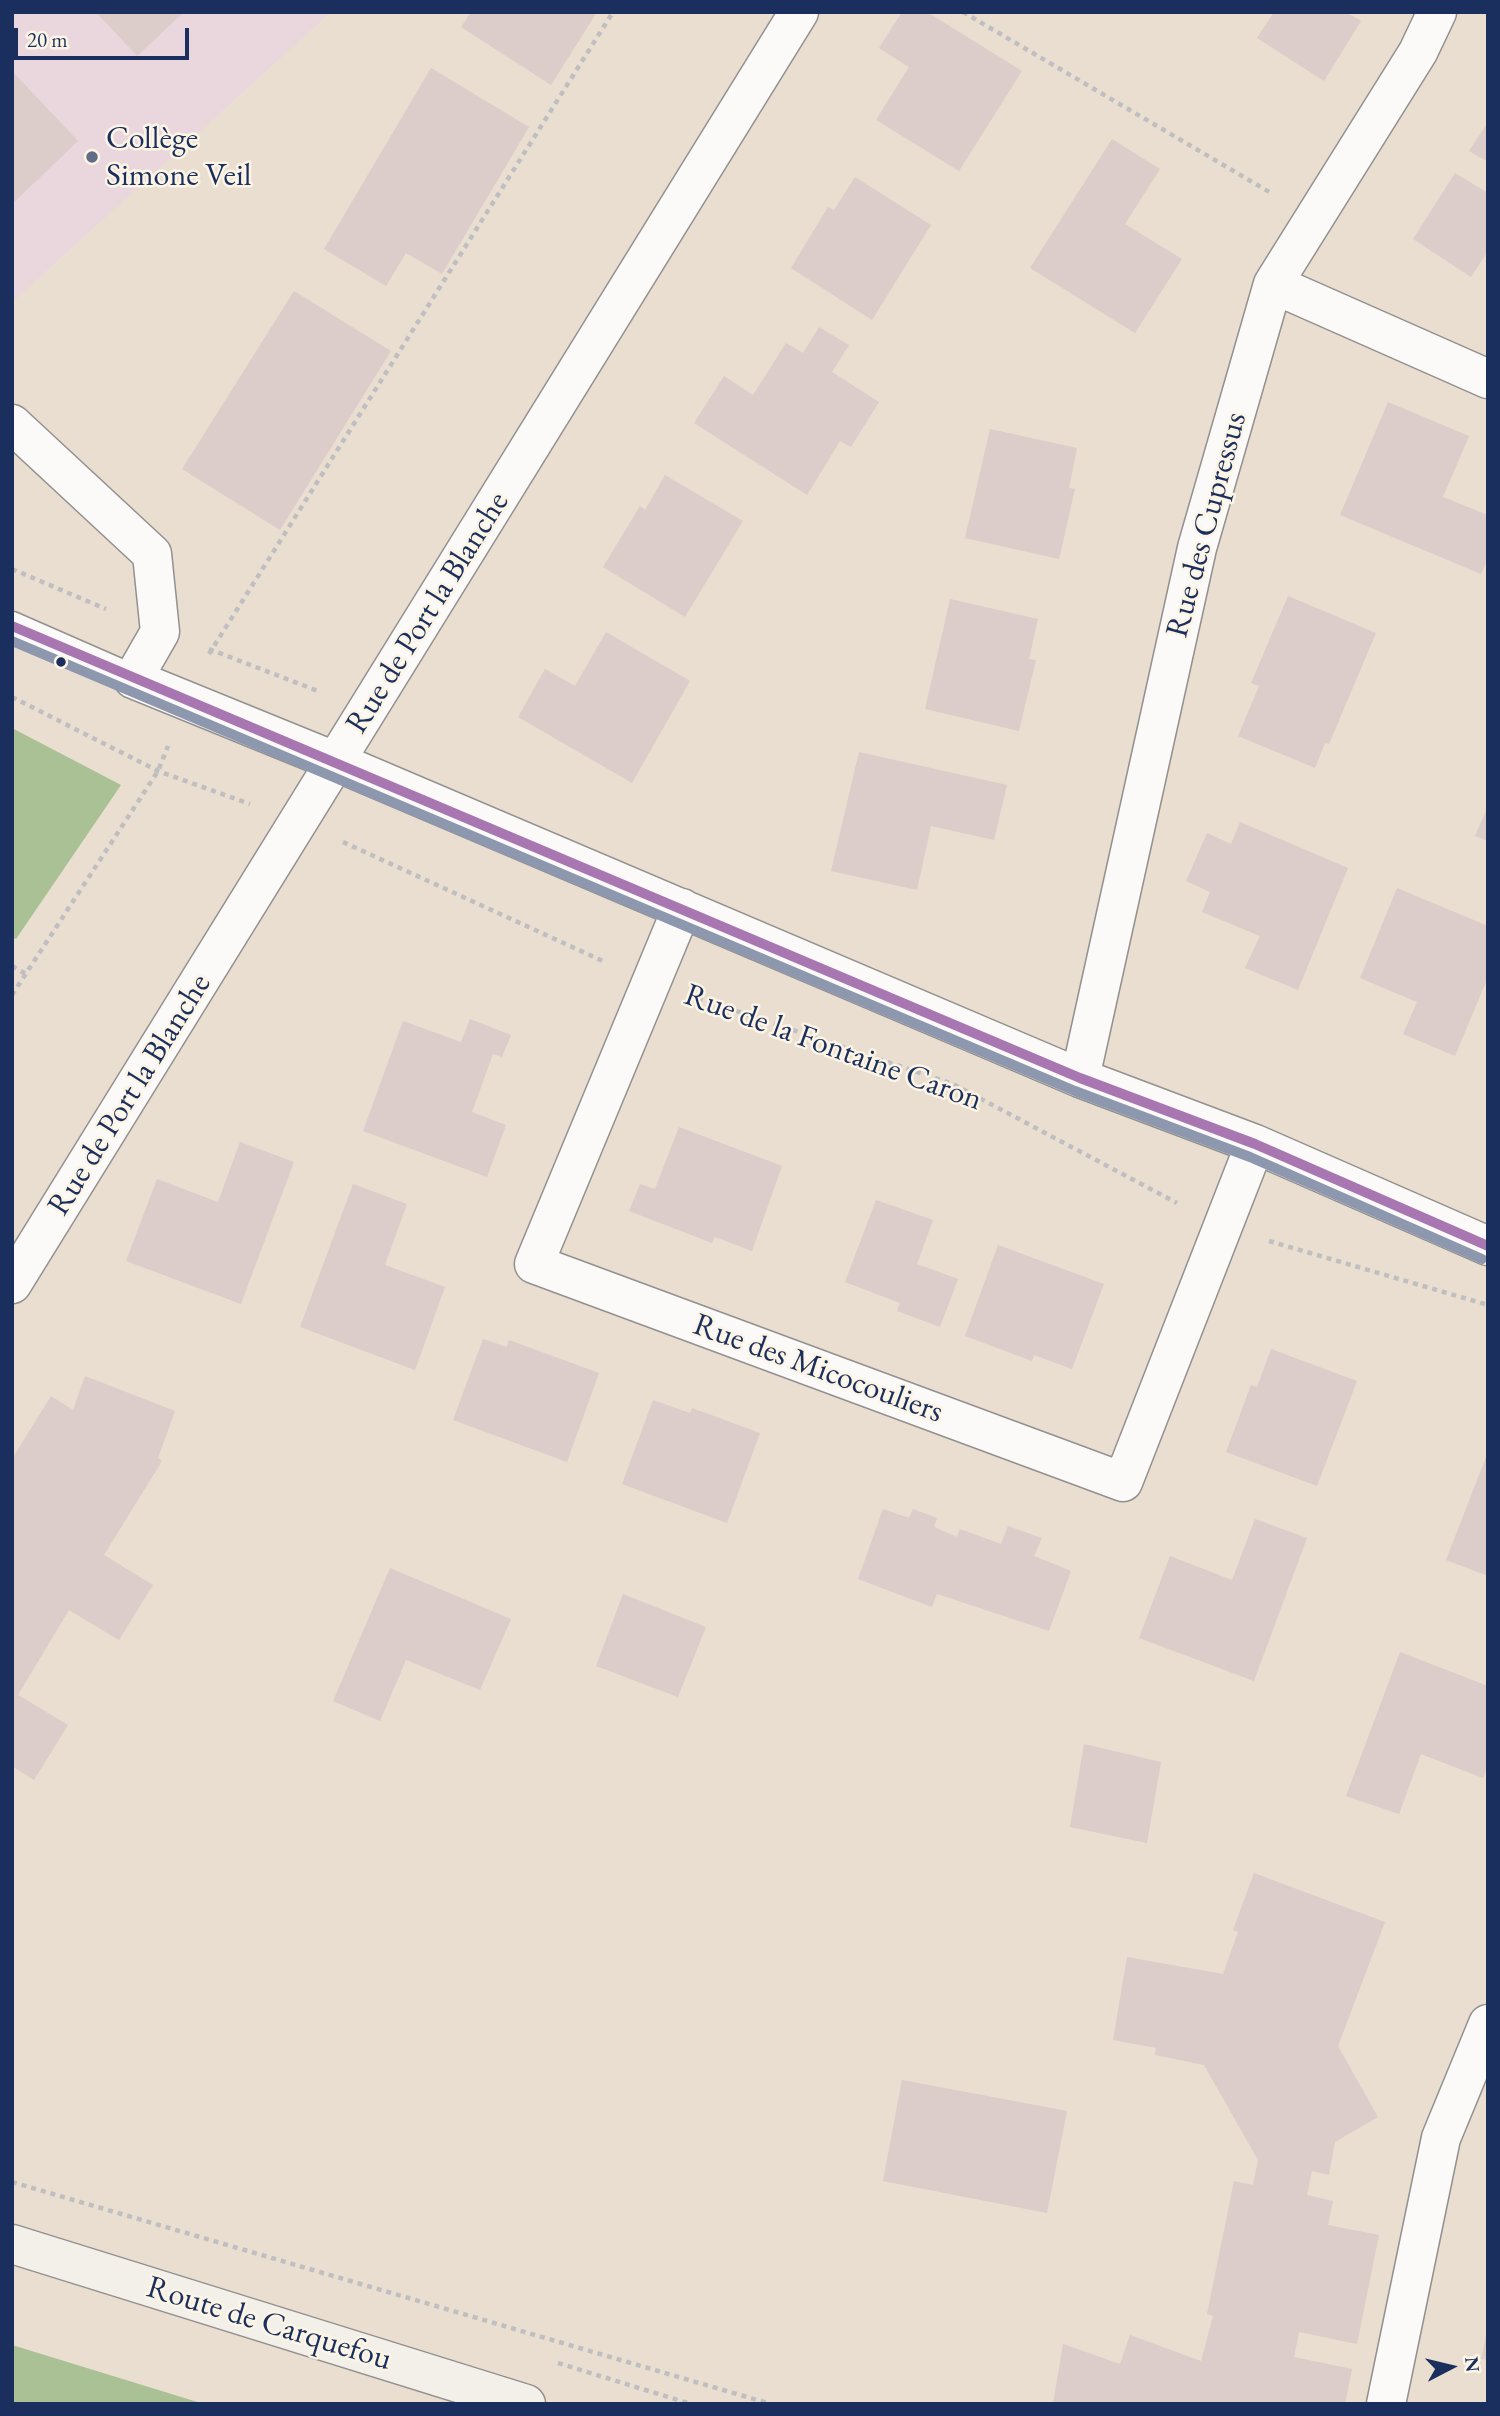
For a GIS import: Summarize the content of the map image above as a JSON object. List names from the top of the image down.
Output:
{
  "streets": {
    "main road": ["Route de Carquefou"],
    "street": [
      "Rue des Cupressus",
      "Rue de Port la Blanche",
      "Rue de la Fontaine Caron",
      "Rue des Micocouliers"
    ]
  },
  "crossings": [
    ["Rue des Cupressus", "Rue de la Fontaine Caron"],
    ["Rue de Port la Blanche", "Rue de la Fontaine Caron"],
    ["Rue de la Fontaine Caron", "Rue des Micocouliers"]
  ],
  "places": ["Collège Simone Veil"],
  "scale_bar": "20 m",
  "north": "right"
}
